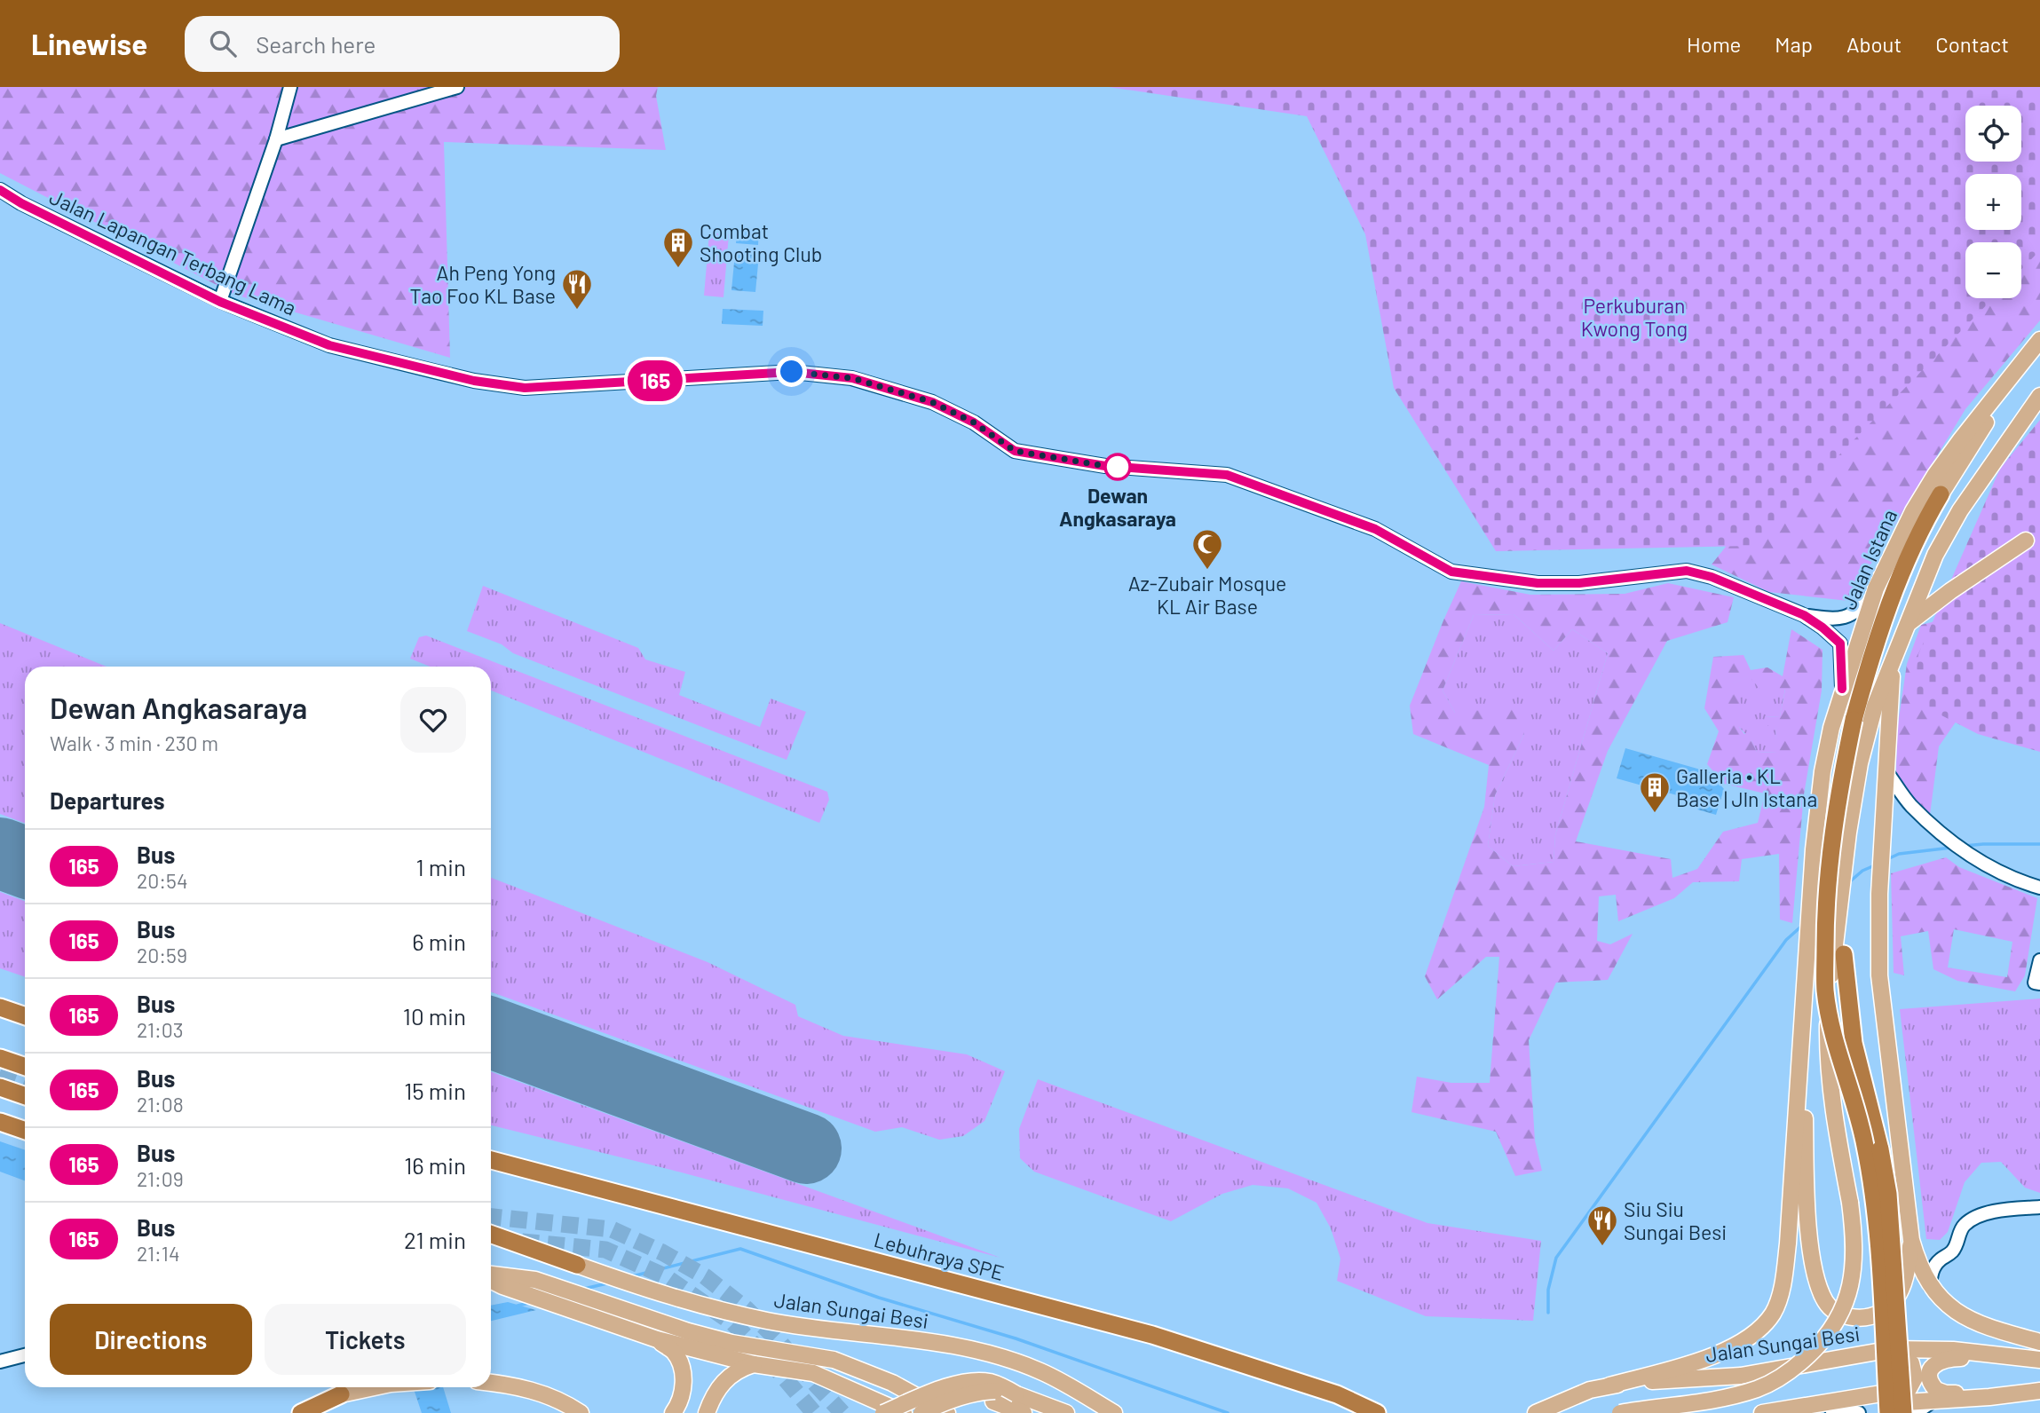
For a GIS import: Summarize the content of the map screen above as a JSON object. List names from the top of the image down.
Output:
{
  "streets": {
    "highway": ["Lebuhraya SPE"],
    "main road": ["Jalan Istana", "Jalan Sungai Besi"],
    "street": ["Jalan Lapangan Terbang Lama"]
  },
  "crossings": [
    ["Jalan Lapangan Terbang Lama", "Jalan Istana"]
  ],
  "parks": ["Perkuburan Kwong Tong"],
  "places": {
    "building": ["Combat Shooting Club", "Galleria • KL Base | Jln Istana"],
    "restaurant": ["Ah Peng Yong Tao Foo KL Base", "Siu Siu Sungai Besi"],
    "other": ["Dewan Angkasaraya"],
    "mosque": ["Az-Zubair Mosque KL Air Base"]
  },
  "lines": ["bus line 165"],
  "page": {
    "header": "Linewise",
    "search": "Search here",
    "nav": [
      "Home",
      "Map",
      "About",
      "Contact"
    ],
    "on_map": "165",
    "map_buttons": ["+", "−"],
    "heading": [
      ["Dewan Angkasaraya", "Walk · 3 min · 230 m"],
      "Departures"
    ],
    "list": [
      {
        "mark": "165",
        "name": "Bus",
        "note": "20:54",
        "value": "1 min"
      },
      {
        "mark": "165",
        "name": "Bus",
        "note": "20:59",
        "value": "6 min"
      },
      {
        "mark": "165",
        "name": "Bus",
        "note": "21:03",
        "value": "10 min"
      },
      {
        "mark": "165",
        "name": "Bus",
        "note": "21:08",
        "value": "15 min"
      },
      {
        "mark": "165",
        "name": "Bus",
        "note": "21:09",
        "value": "16 min"
      },
      {
        "mark": "165",
        "name": "Bus",
        "note": "21:14",
        "value": "21 min"
      }
    ],
    "buttons": ["Directions", "Tickets"]
  }
}
